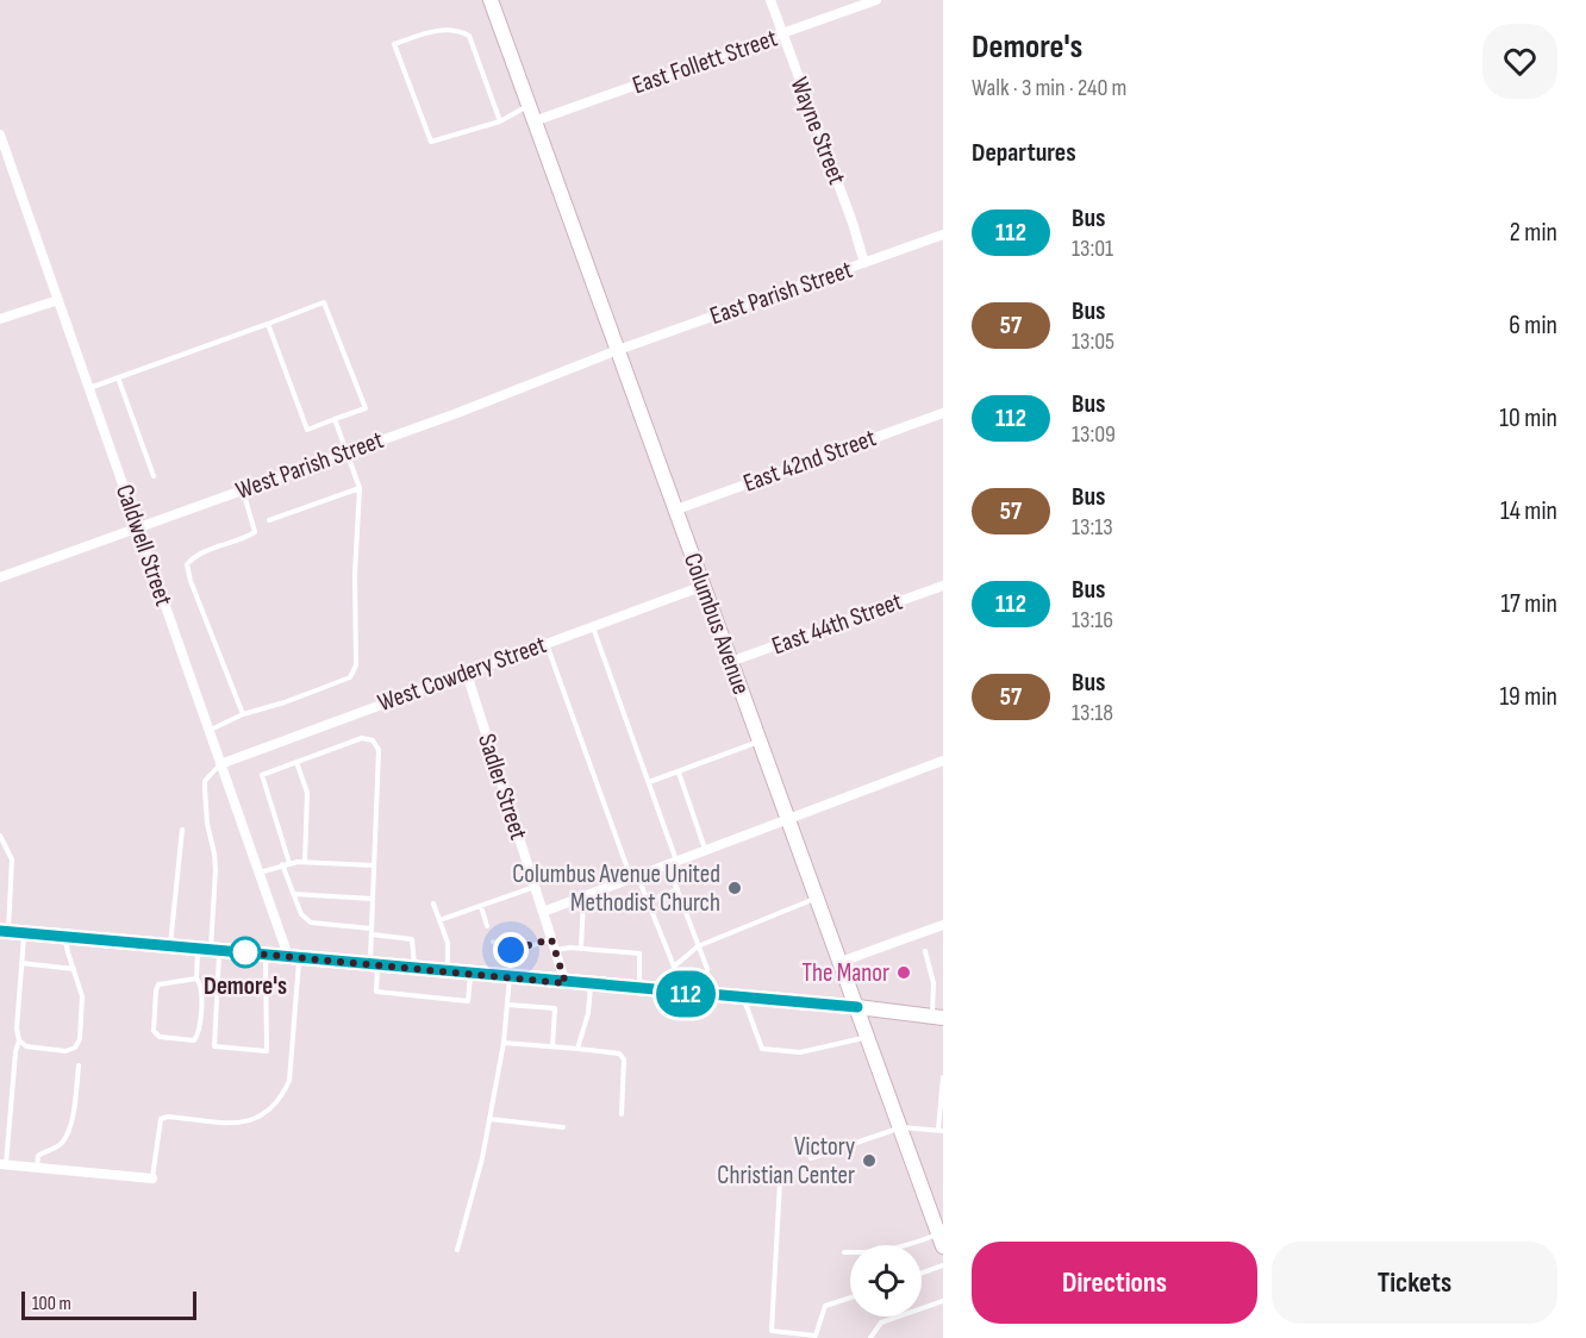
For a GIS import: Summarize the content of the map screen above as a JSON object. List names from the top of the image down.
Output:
{
  "streets": {
    "main road": ["Columbus Avenue"],
    "street": [
      "East Follett Street",
      "Wayne Street",
      "East Parish Street",
      "East 42nd Street",
      "West Parish Street",
      "Caldwell Street",
      "East 44th Street",
      "West Cowdery Street",
      "Sadler Street"
    ]
  },
  "crossings": [
    ["East Follett Street", "Wayne Street"],
    ["East Follett Street", "Columbus Avenue"],
    ["Wayne Street", "East Parish Street"],
    ["East Parish Street", "West Parish Street"],
    ["East Parish Street", "Columbus Avenue"],
    ["East 42nd Street", "Columbus Avenue"],
    ["West Parish Street", "Caldwell Street"],
    ["West Parish Street", "Columbus Avenue"],
    ["Caldwell Street", "West Cowdery Street"],
    ["Columbus Avenue", "East 44th Street"],
    ["Columbus Avenue", "West Cowdery Street"],
    ["West Cowdery Street", "Sadler Street"]
  ],
  "places": [
    "Columbus Avenue United Methodist Church",
    "Demore's",
    "The Manor",
    "Victory Christian Center"
  ],
  "lines": ["bus line 112"],
  "scale_bar": "100 m",
  "page": {
    "on_map": "112",
    "heading": [
      ["Demore's", "Walk · 3 min · 240 m"],
      "Departures"
    ],
    "list": [
      {
        "mark": "112",
        "name": "Bus",
        "note": "13:01",
        "value": "2 min"
      },
      {
        "mark": "57",
        "name": "Bus",
        "note": "13:05",
        "value": "6 min"
      },
      {
        "mark": "112",
        "name": "Bus",
        "note": "13:09",
        "value": "10 min"
      },
      {
        "mark": "57",
        "name": "Bus",
        "note": "13:13",
        "value": "14 min"
      },
      {
        "mark": "112",
        "name": "Bus",
        "note": "13:16",
        "value": "17 min"
      },
      {
        "mark": "57",
        "name": "Bus",
        "note": "13:18",
        "value": "19 min"
      }
    ],
    "buttons": ["Directions", "Tickets"],
    "scale": "100 m"
  }
}
